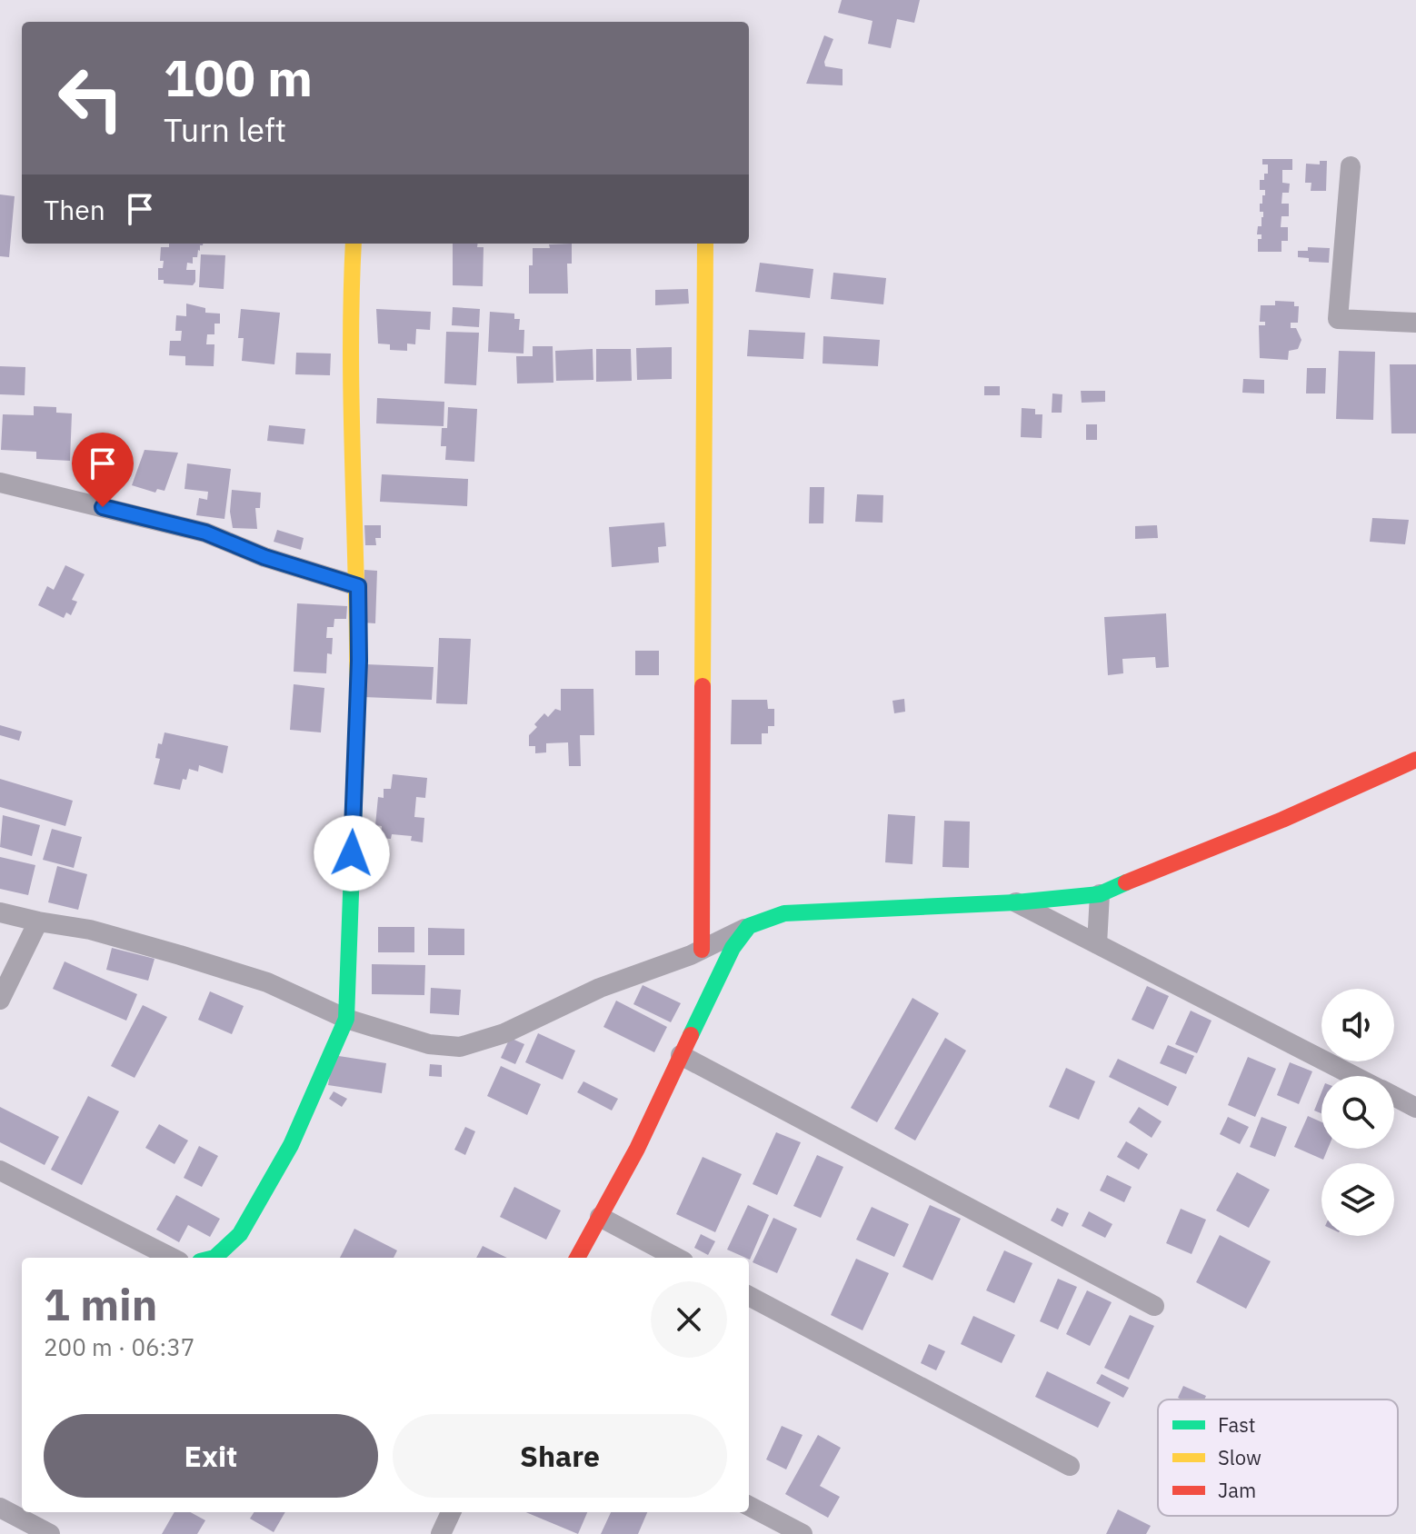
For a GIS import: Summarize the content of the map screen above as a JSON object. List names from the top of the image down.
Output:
{
  "legend": ["Fast", "Slow", "Jam"],
  "page": {
    "turn": ["100 m", "Turn left"],
    "then": "Then",
    "heading": ["1 min", "200 m · 06:37"],
    "buttons": ["Exit", "Share"]
  }
}
